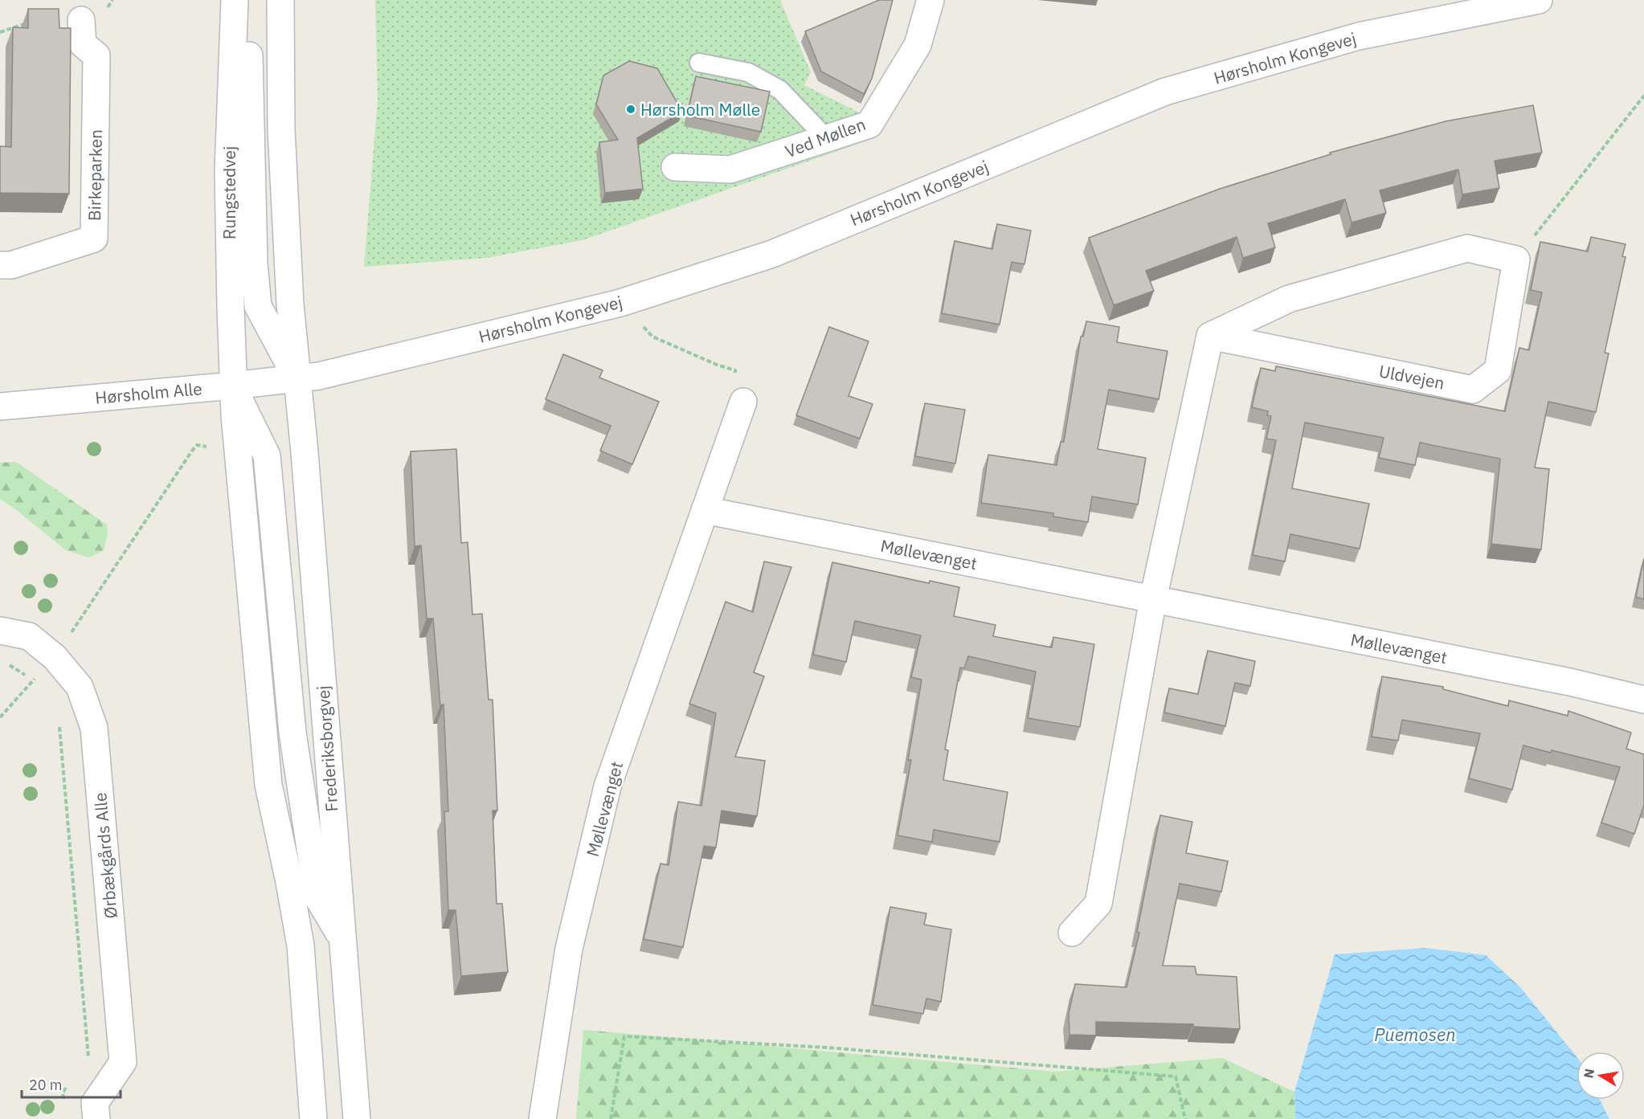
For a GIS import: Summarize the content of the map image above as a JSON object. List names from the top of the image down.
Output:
{
  "streets": {
    "main road": [
      "Hørsholm Kongevej",
      "Ved Møllen",
      "Birkeparken",
      "Rungstedvej",
      "Uldvejen",
      "Hørsholm Alle",
      "Møllevænget",
      "Frederiksborgvej",
      "Ørbækgårds Alle"
    ]
  },
  "crossings": [
    ["Hørsholm Kongevej", "Hørsholm Alle"],
    ["Hørsholm Kongevej", "Frederiksborgvej"],
    ["Rungstedvej", "Hørsholm Alle"],
    ["Hørsholm Alle", "Frederiksborgvej"]
  ],
  "water": ["Puemosen"],
  "places": ["Hørsholm Mølle"],
  "scale_bar": "20 m",
  "north": "left"
}
